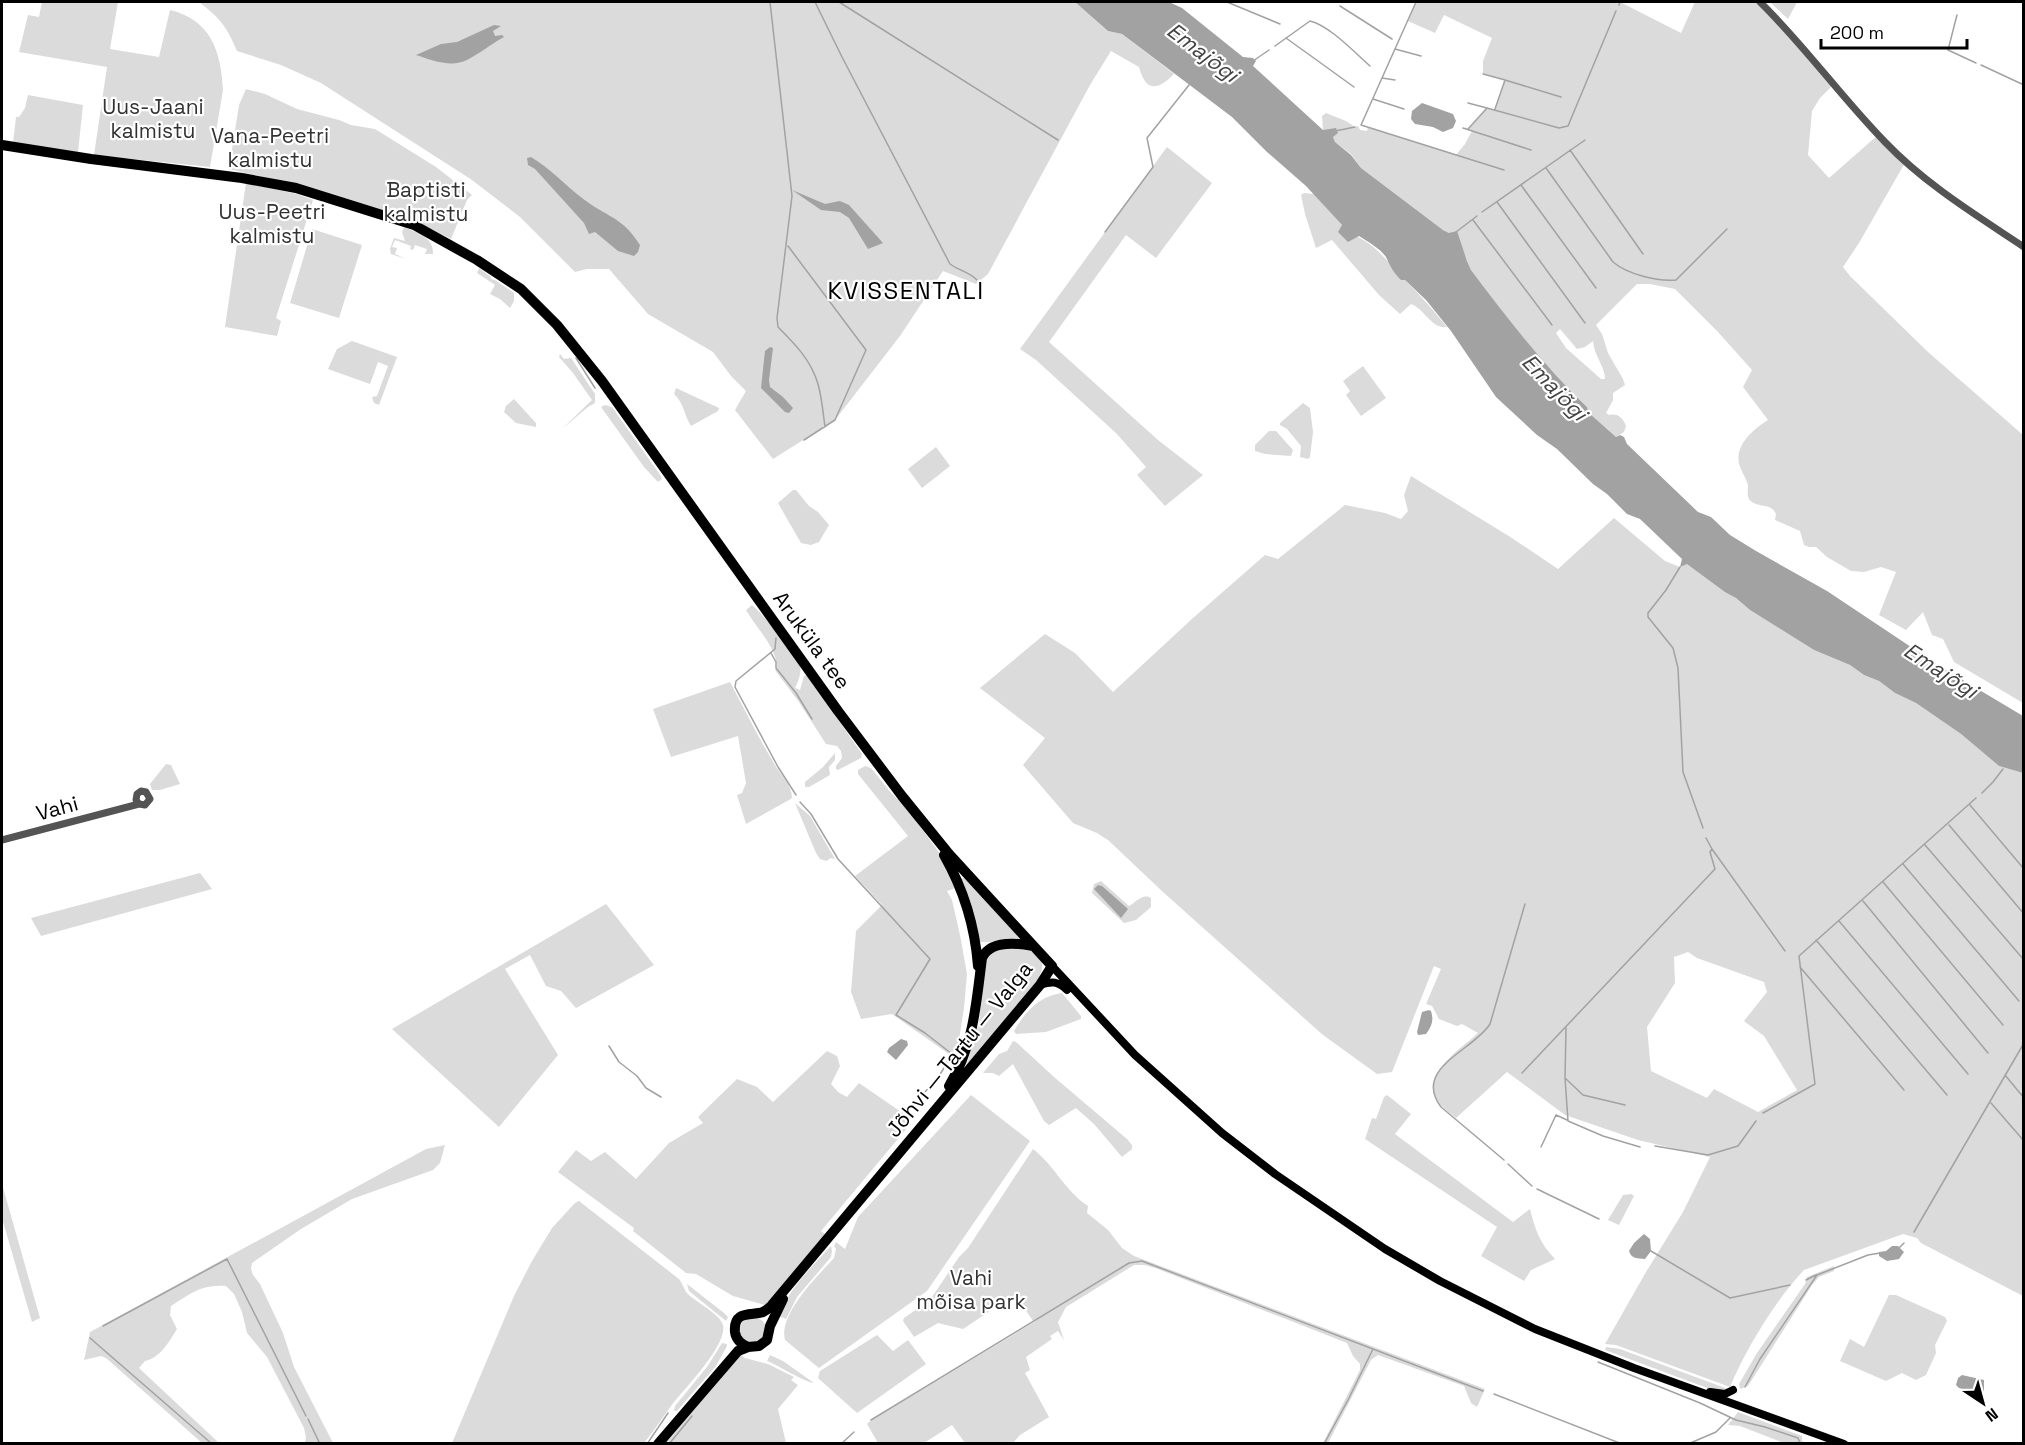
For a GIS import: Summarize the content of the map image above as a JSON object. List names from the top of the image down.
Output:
{
  "streets": {
    "highway": ["Aruküla tee", "Jõhvi — Tartu — Valga"],
    "street": ["Vahi"]
  },
  "crossings": [
    ["Aruküla tee", "Jõhvi — Tartu — Valga"]
  ],
  "districts": ["KVISSENTALI"],
  "water": ["Emajõgi"],
  "parks": [
    "Uus-Jaani kalmistu",
    "Vana-Peetri kalmistu",
    "Baptisti kalmistu",
    "Uus-Peetri kalmistu",
    "Vahi mõisa park"
  ],
  "scale_bar": "200 m",
  "north": "bottom right"
}
